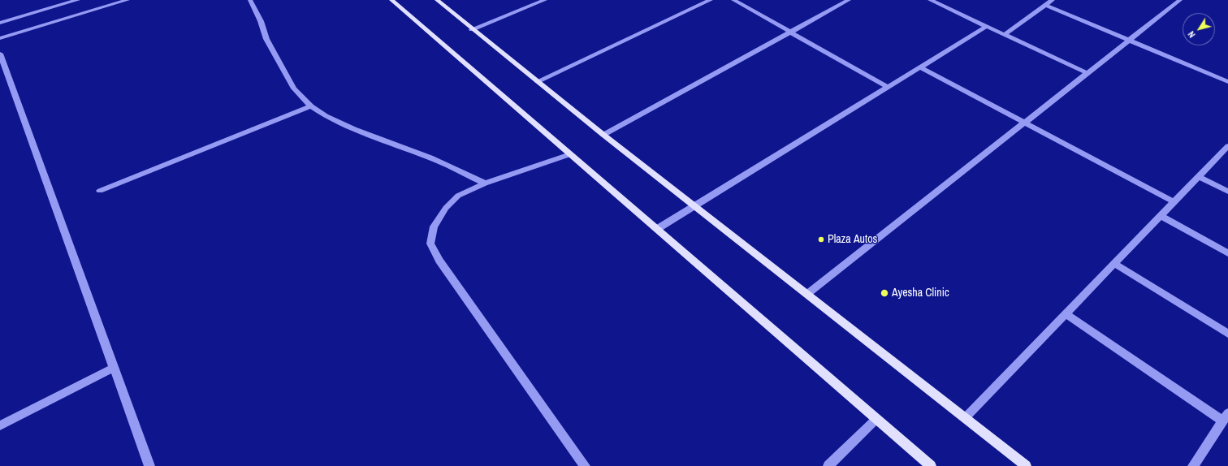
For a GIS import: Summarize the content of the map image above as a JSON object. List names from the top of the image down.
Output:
{
  "places": ["Plaza Autos", "Ayesha Clinic"],
  "north": "bottom left"
}
